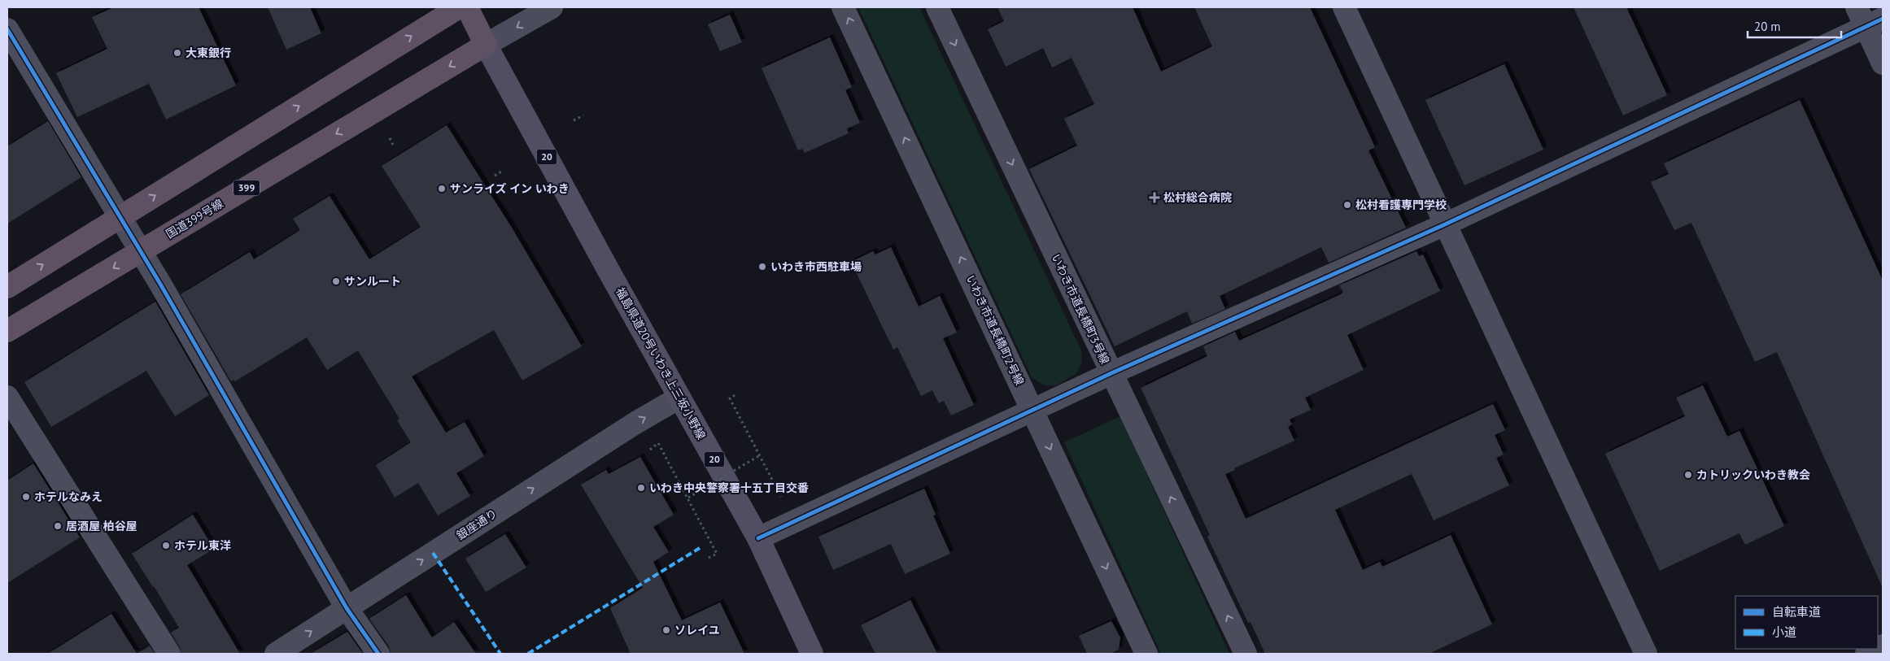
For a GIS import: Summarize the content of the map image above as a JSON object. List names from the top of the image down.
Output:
{
  "streets": {
    "highway": ["399", "国道399号線"],
    "main road": ["20", "福島県道20号いわき上三坂小野線"],
    "street": ["いわき市道長橋町3号線", "いわき市道長橋町2号線", "銀座通り"]
  },
  "crossings": [
    ["国道399号線", "福島県道20号いわき上三坂小野線"],
    ["福島県道20号いわき上三坂小野線", "銀座通り"]
  ],
  "one_way": ["銀座通り"],
  "places": {
    "other": [
      "大東銀行",
      "サンライズ イン いわき",
      "松村看護専門学校",
      "いわき市西駐車場",
      "サンルート",
      "カトリックいわき教会",
      "いわき中央警察署十五丁目交番",
      "ホテルなみえ",
      "居酒屋 柏谷屋",
      "ホテル東洋",
      "ソレイユ"
    ],
    "health": ["松村総合病院"]
  },
  "legend": ["自転車道", "小道"],
  "scale_bar": "20 m"
}
